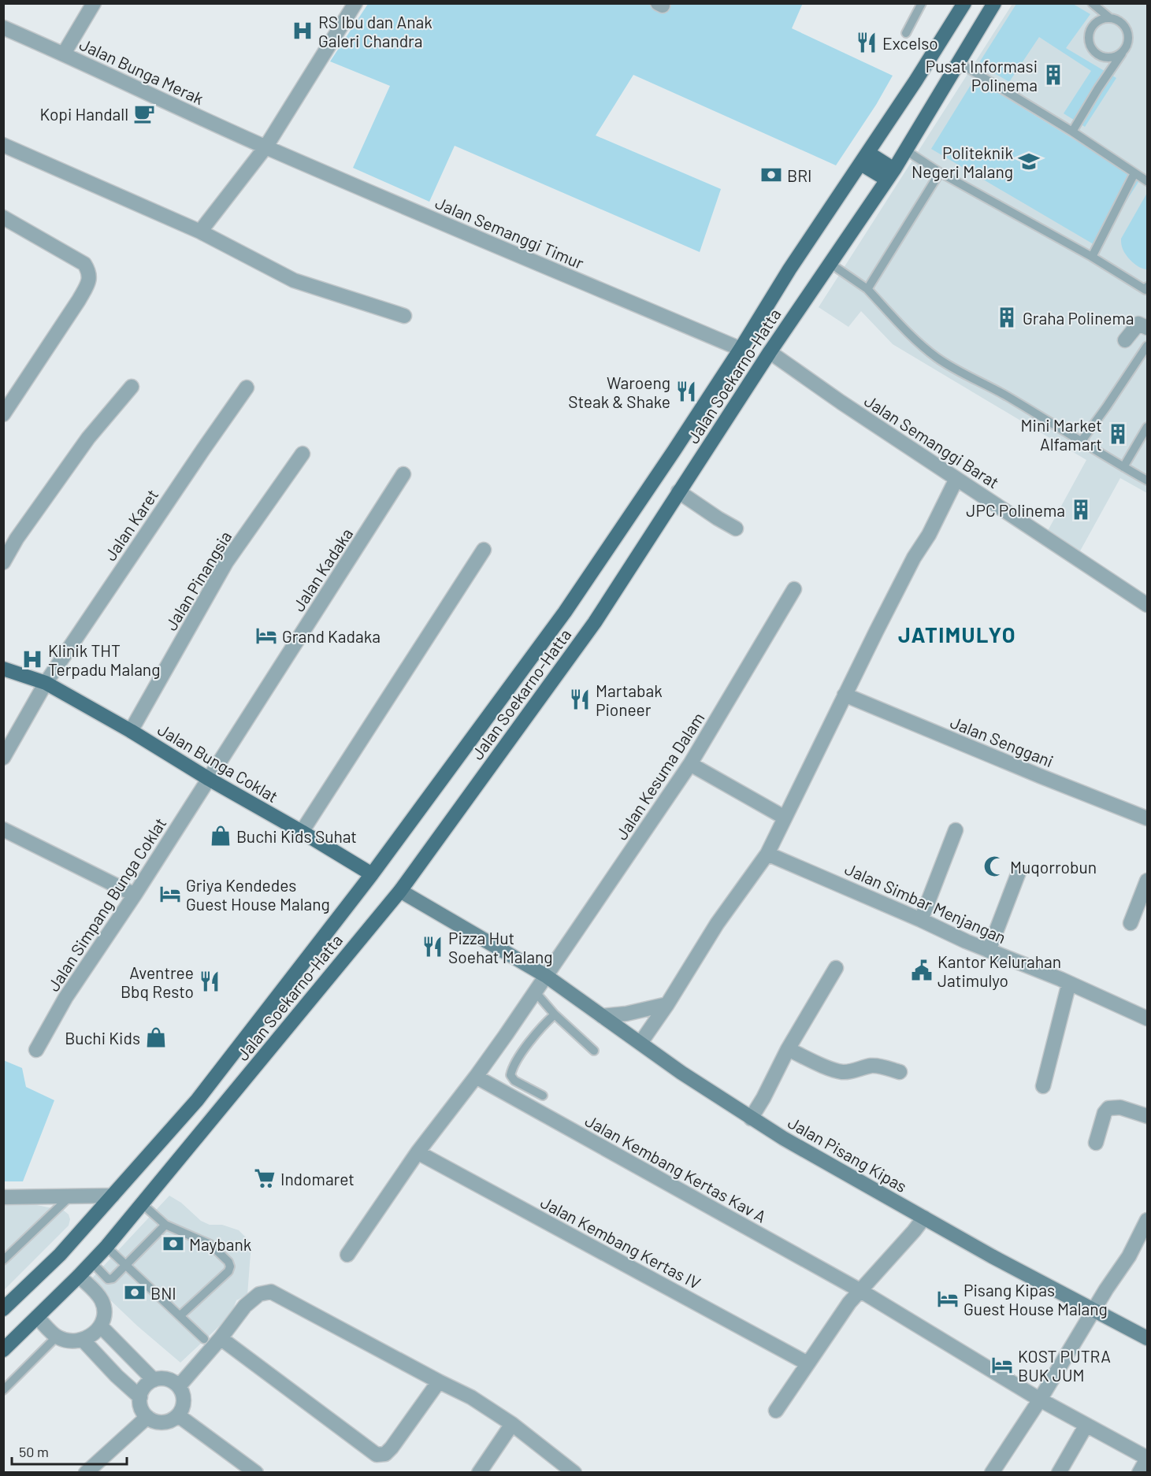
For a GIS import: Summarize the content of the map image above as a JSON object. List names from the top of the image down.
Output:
{
  "streets": {
    "main road": ["Jalan Soekarno-Hatta", "Jalan Bunga Coklat"],
    "street": [
      "Jalan Bunga Merak",
      "Jalan Semanggi Timur",
      "Jalan Semanggi Barat",
      "Jalan Karet",
      "Jalan Kadaka",
      "Jalan Pinangsia",
      "Jalan Senggani",
      "Jalan Kesuma Dalam",
      "Jalan Simbar Menjangan",
      "Jalan Simpang Bunga Coklat",
      "Jalan Pisang Kipas",
      "Jalan Kembang Kertas Kav A",
      "Jalan Kembang Kertas IV"
    ]
  },
  "crossings": [
    ["Jalan Bunga Merak", "Jalan Semanggi Timur"],
    ["Jalan Semanggi Timur", "Jalan Soekarno-Hatta"],
    ["Jalan Soekarno-Hatta", "Jalan Semanggi Barat"],
    ["Jalan Soekarno-Hatta", "Jalan Bunga Coklat"],
    ["Jalan Karet", "Jalan Bunga Coklat"],
    ["Jalan Kadaka", "Jalan Bunga Coklat"],
    ["Jalan Kadaka", "Jalan Simpang Bunga Coklat"],
    ["Jalan Pinangsia", "Jalan Bunga Coklat"],
    ["Jalan Bunga Coklat", "Jalan Simpang Bunga Coklat"],
    ["Jalan Kesuma Dalam", "Jalan Pisang Kipas"],
    ["Jalan Kesuma Dalam", "Jalan Kembang Kertas Kav A"],
    ["Jalan Kesuma Dalam", "Jalan Kembang Kertas IV"]
  ],
  "districts": ["JATIMULYO"],
  "places": {
    "hospital": ["RS Ibu dan Anak Galeri Chandra", "Klinik THT Terpadu Malang"],
    "restaurant": [
      "Excelso",
      "Waroeng Steak & Shake",
      "Martabak Pioneer",
      "Pizza Hut Soehat Malang",
      "Aventree Bbq Resto"
    ],
    "building": [
      "Pusat Informasi Polinema",
      "Graha Polinema",
      "Mini Market Alfamart",
      "JPC Polinema"
    ],
    "cafe": ["Kopi Handall"],
    "school or university": ["Politeknik Negeri Malang"],
    "bank": ["BRI", "Maybank", "BNI"],
    "hotel": [
      "Grand Kadaka",
      "Griya Kendedes Guest House Malang",
      "Pisang Kipas Guest House Malang",
      "KOST PUTRA BUK JUM"
    ],
    "shop": ["Buchi Kids Suhat", "Buchi Kids"],
    "mosque": ["Muqorrobun"],
    "public building": ["Kantor Kelurahan Jatimulyo"],
    "supermarket": ["Indomaret"]
  },
  "scale_bar": "50 m"
}
